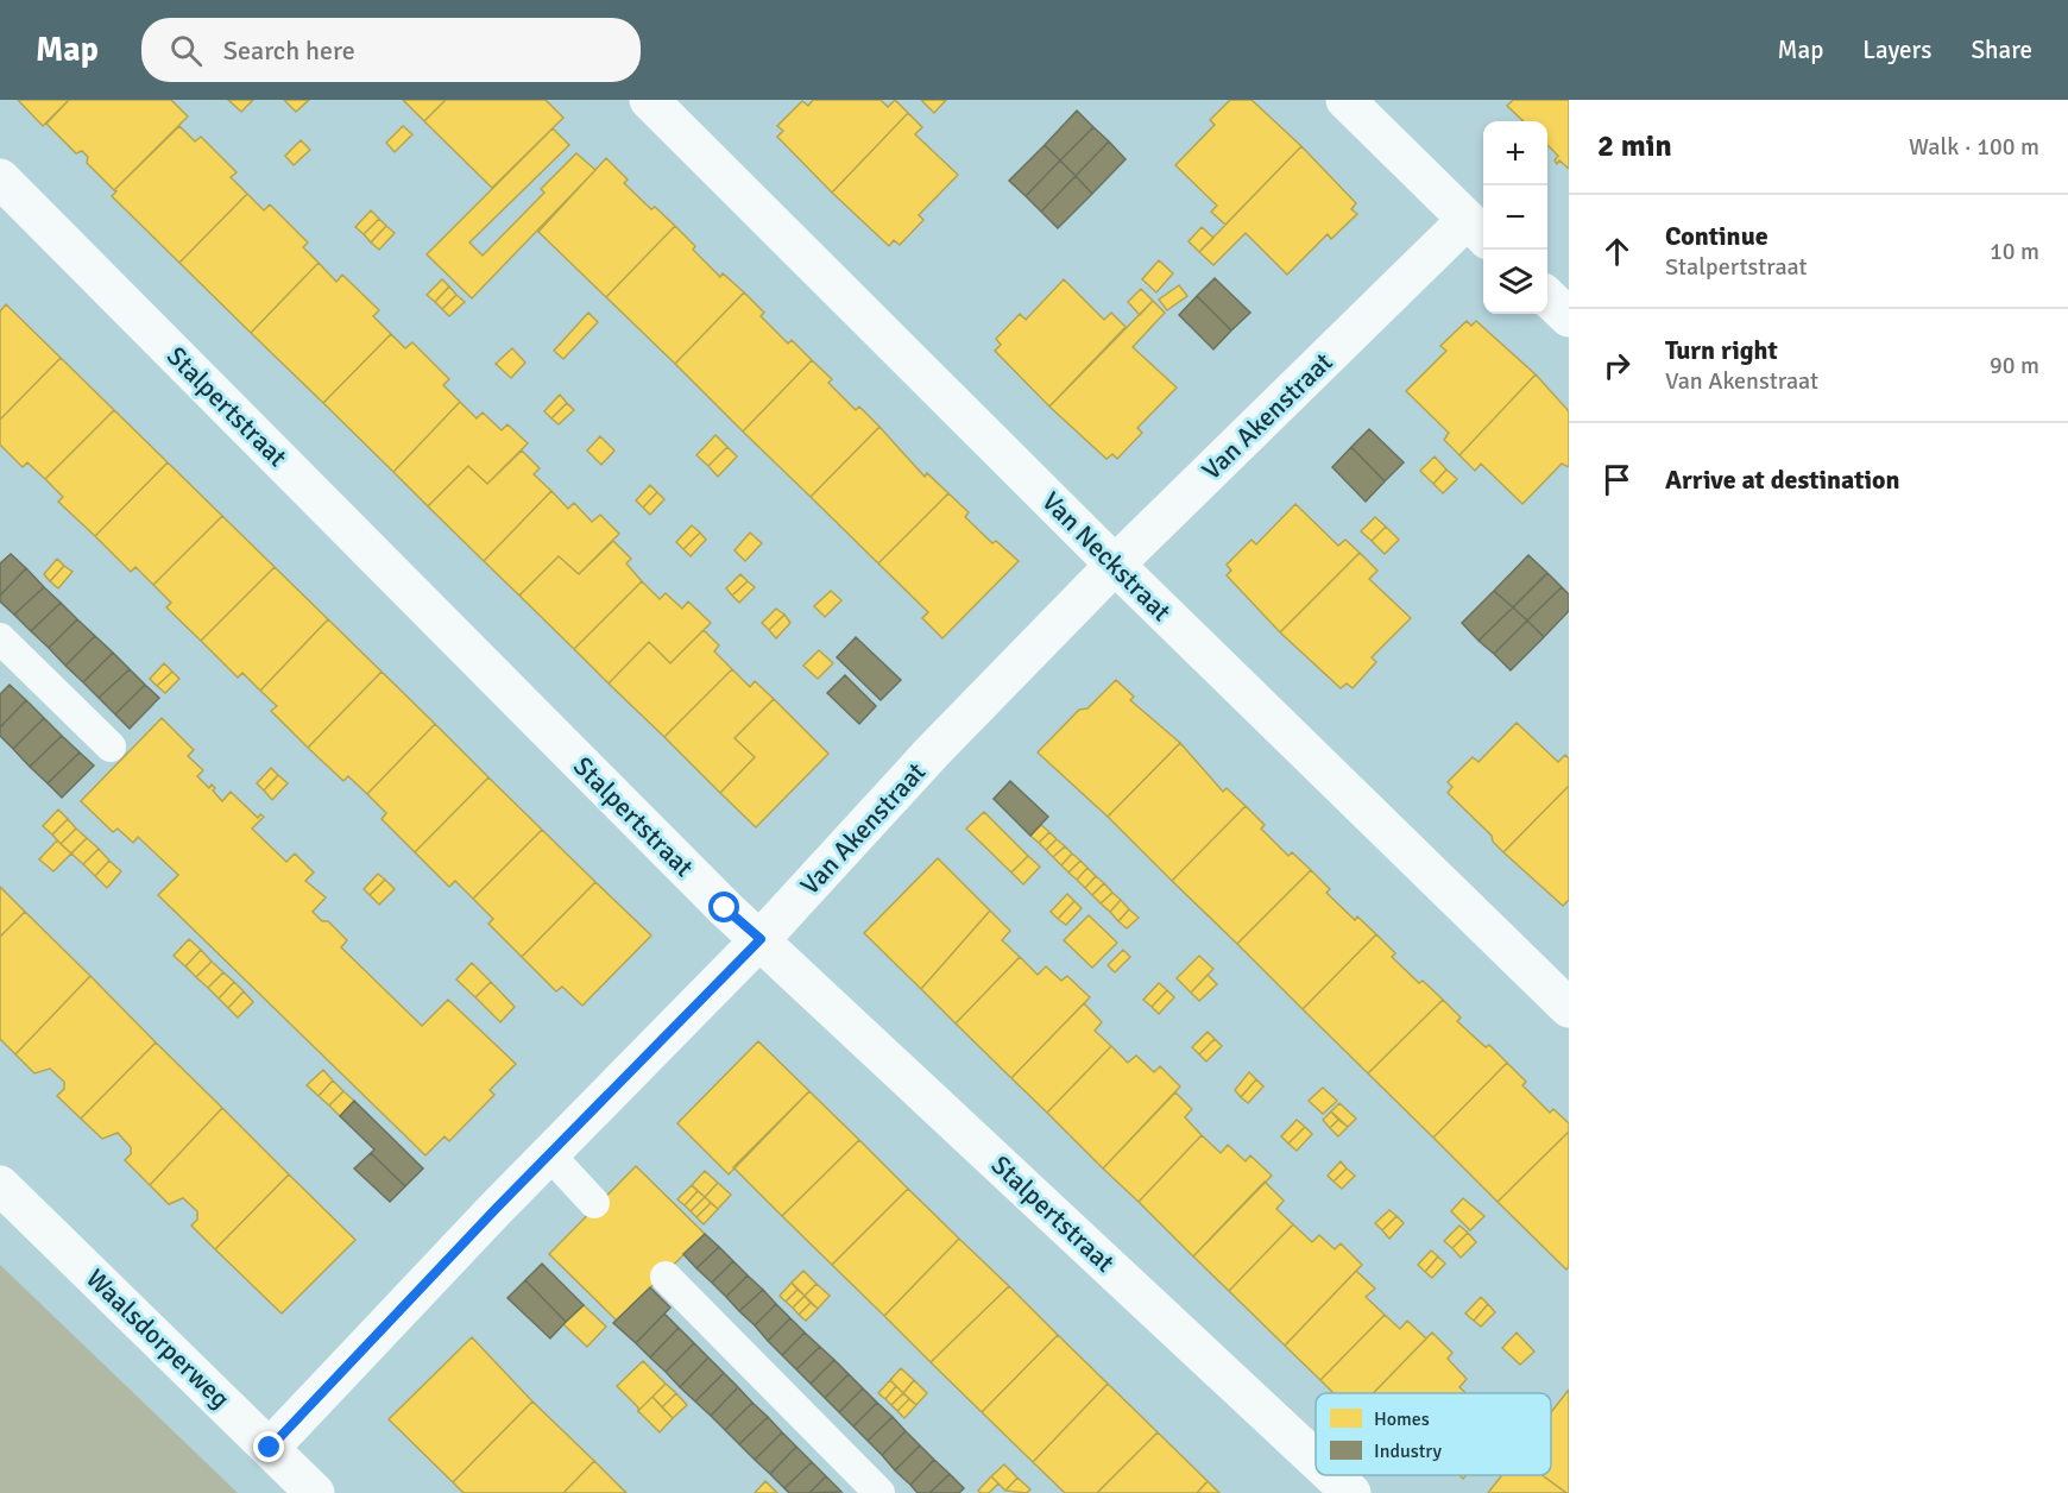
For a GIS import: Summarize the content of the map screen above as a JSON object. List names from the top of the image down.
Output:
{
  "streets": {
    "street": [
      "Stalpertstraat",
      "Van Akenstraat",
      "Van Neckstraat",
      "Waalsdorperweg"
    ]
  },
  "crossings": [
    ["Stalpertstraat", "Van Akenstraat"],
    ["Van Akenstraat", "Van Neckstraat"],
    ["Van Akenstraat", "Waalsdorperweg"]
  ],
  "legend": ["Homes", "Industry"],
  "page": {
    "header": "Map",
    "search": "Search here",
    "nav": ["Map", "Layers", "Share"],
    "heading": ["2 min", "Walk · 100 m"],
    "map_buttons": ["+", "−"],
    "list": [
      ["Continue", "Stalpertstraat", "10 m"],
      ["Turn right", "Van Akenstraat", "90 m"],
      "Arrive at destination"
    ]
  }
}
